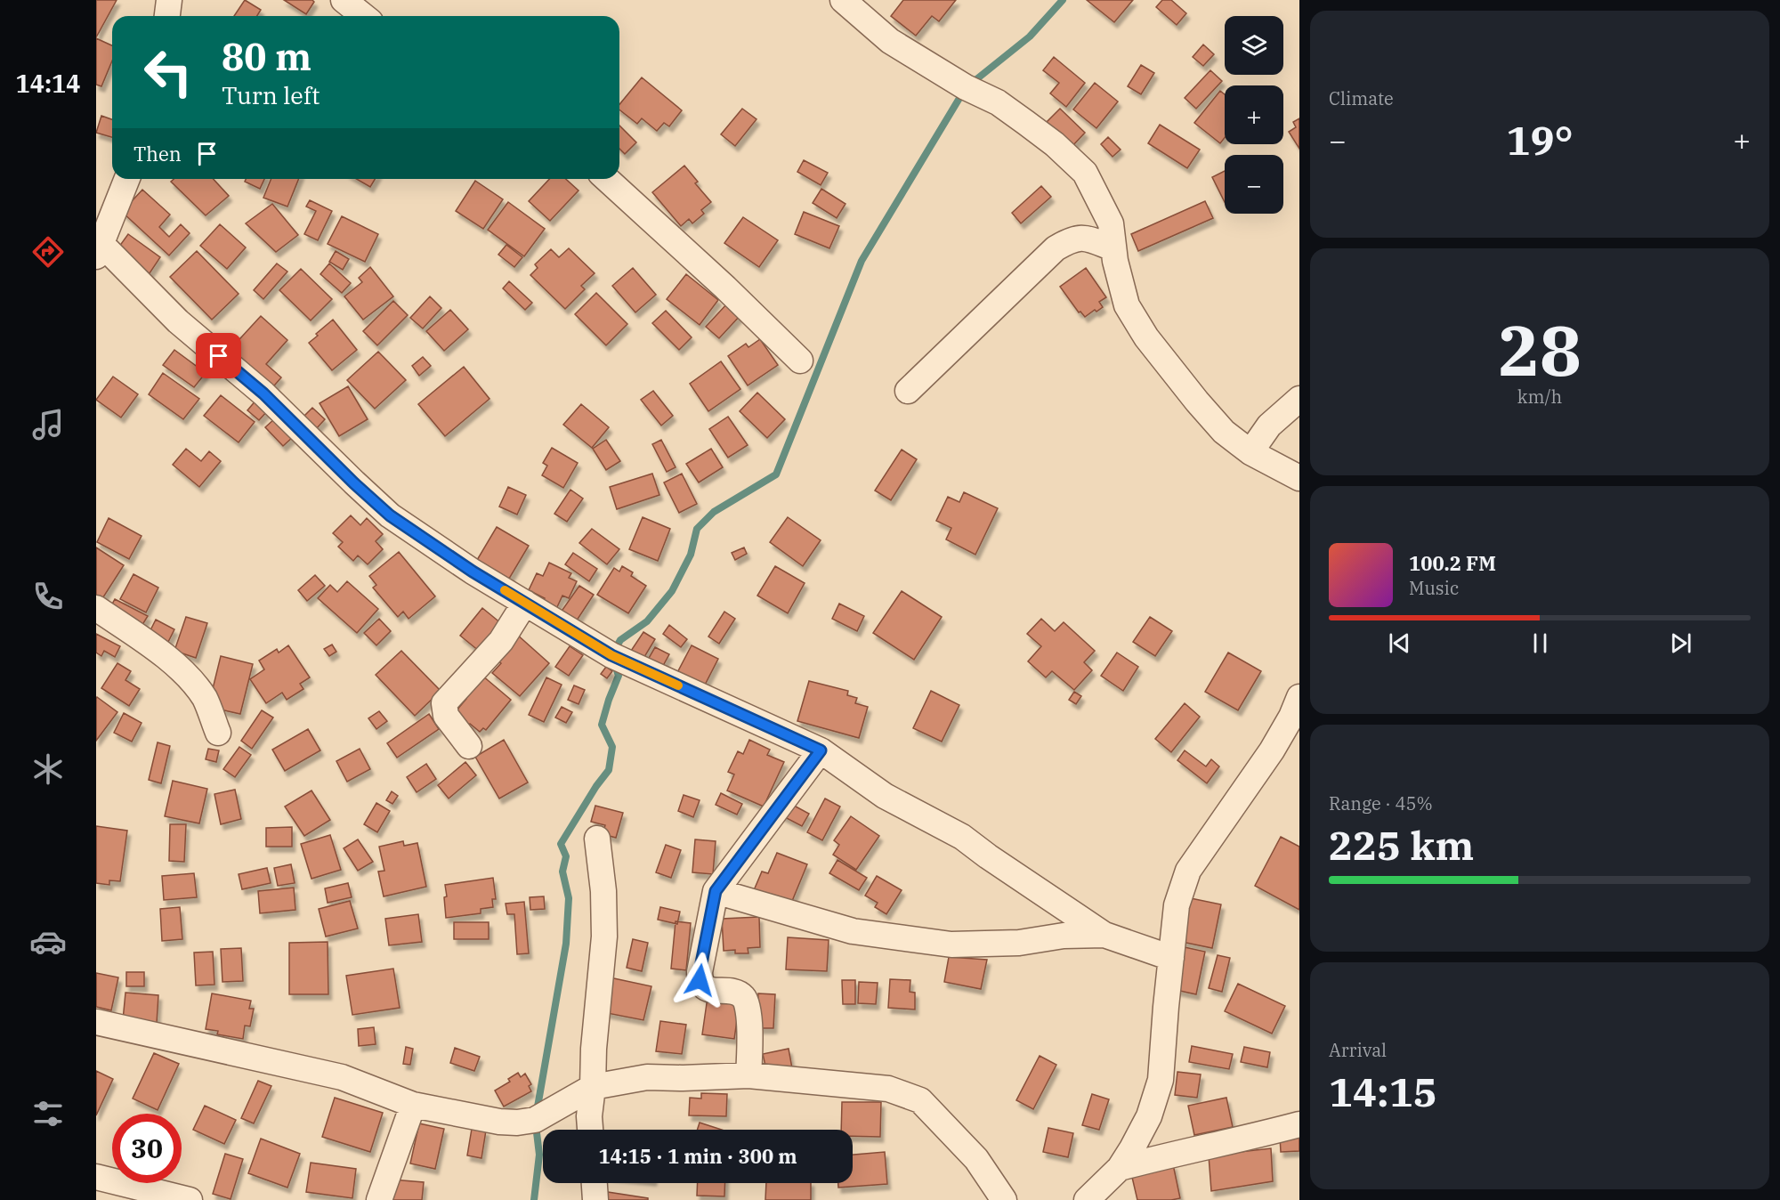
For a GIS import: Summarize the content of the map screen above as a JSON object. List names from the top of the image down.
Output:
{
  "page": {
    "tabs": "14:14",
    "tile": [
      "Climate",
      ["28", "km/h"],
      ["Range · 45%", "225 km"],
      ["Arrival", "14:15"]
    ],
    "map_buttons": ["+", "−"],
    "turn": ["80 m", "Turn left"],
    "heat": ["−", "19°", "+"],
    "then": "Then",
    "song": ["100.2 FM", "Music"],
    "limit": "30",
    "trip": "14:15 · 1 min · 300 m"
  }
}
